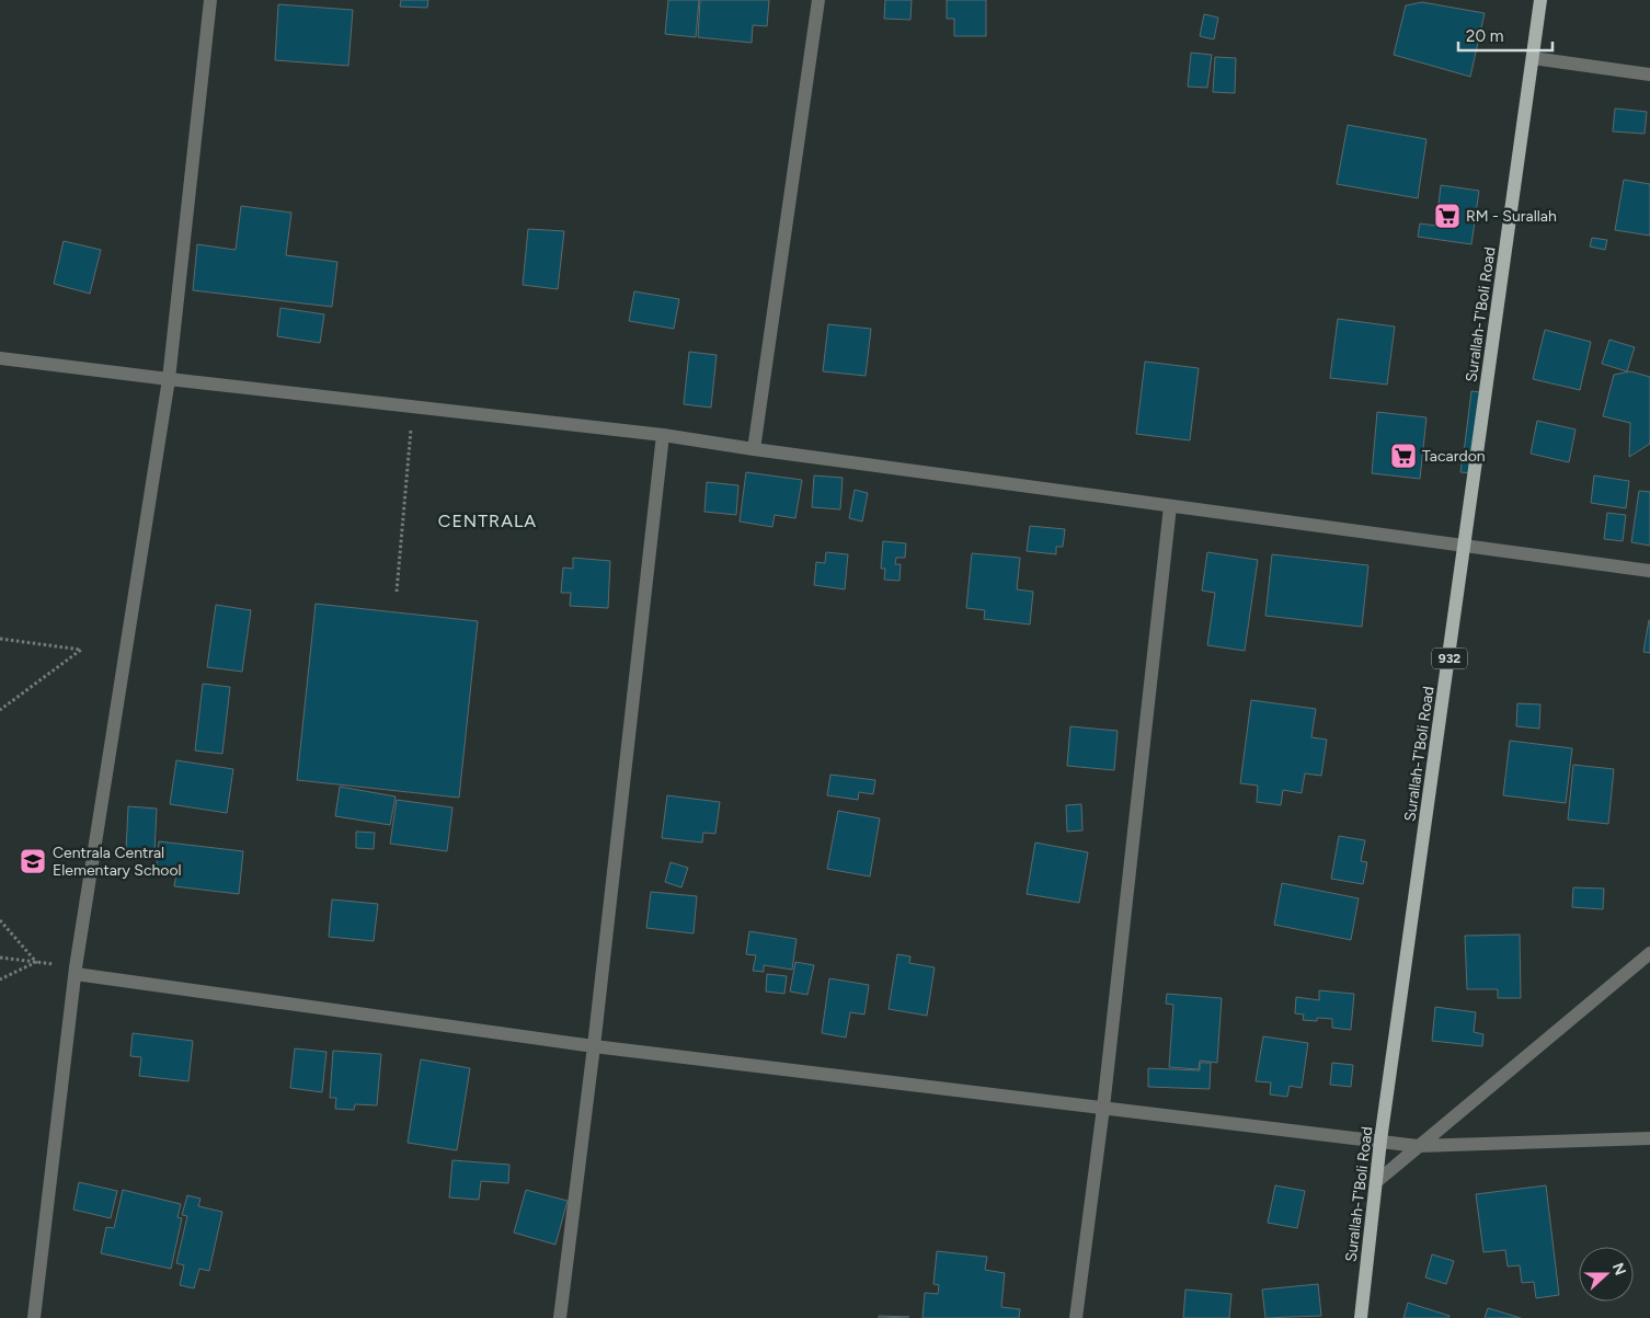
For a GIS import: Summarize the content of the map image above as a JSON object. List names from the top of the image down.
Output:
{
  "streets": {
    "main road": ["Surallah-T'Boli Road", "932"]
  },
  "districts": ["CENTRALA"],
  "places": {
    "supermarket": ["RM - Surallah", "Tacardon"],
    "school or university": ["Centrala Central Elementary School"]
  },
  "scale_bar": "20 m",
  "north": "right"
}
